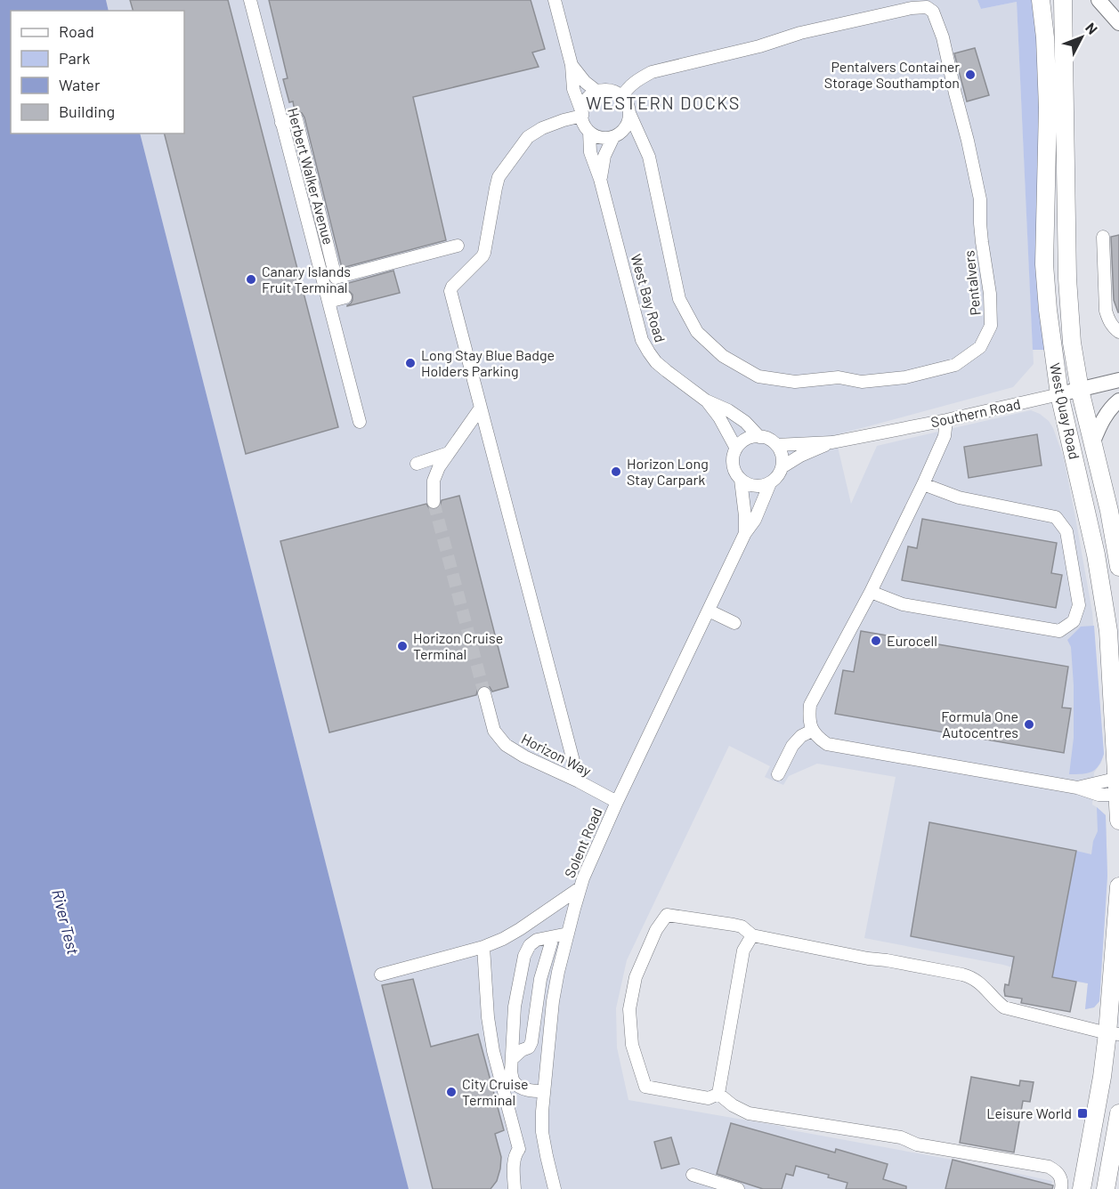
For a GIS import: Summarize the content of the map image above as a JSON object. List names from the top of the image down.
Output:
{
  "streets": {
    "highway": ["West Quay Road"],
    "main road": ["Southern Road"],
    "street": [
      "Herbert Walker Avenue",
      "Pentalvers",
      "West Bay Road",
      "Horizon Way",
      "Solent Road"
    ]
  },
  "crossings": [
    ["Pentalvers", "West Bay Road"],
    ["West Bay Road", "Southern Road"],
    ["West Bay Road", "Solent Road"],
    ["West Quay Road", "Southern Road"],
    ["Southern Road", "Solent Road"],
    ["Horizon Way", "Solent Road"]
  ],
  "districts": ["WESTERN DOCKS"],
  "water": ["River Test"],
  "places": {
    "other": [
      "Pentalvers Container Storage Southampton",
      "Canary Islands Fruit Terminal",
      "Long Stay Blue Badge Holders Parking",
      "Horizon Long Stay Carpark",
      "Eurocell",
      "Horizon Cruise Terminal",
      "Formula One Autocentres",
      "City Cruise Terminal"
    ],
    "transit": ["Leisure World"]
  },
  "legend": [
    "Road",
    "Park",
    "Water",
    "Building"
  ],
  "north": "top right"
}
